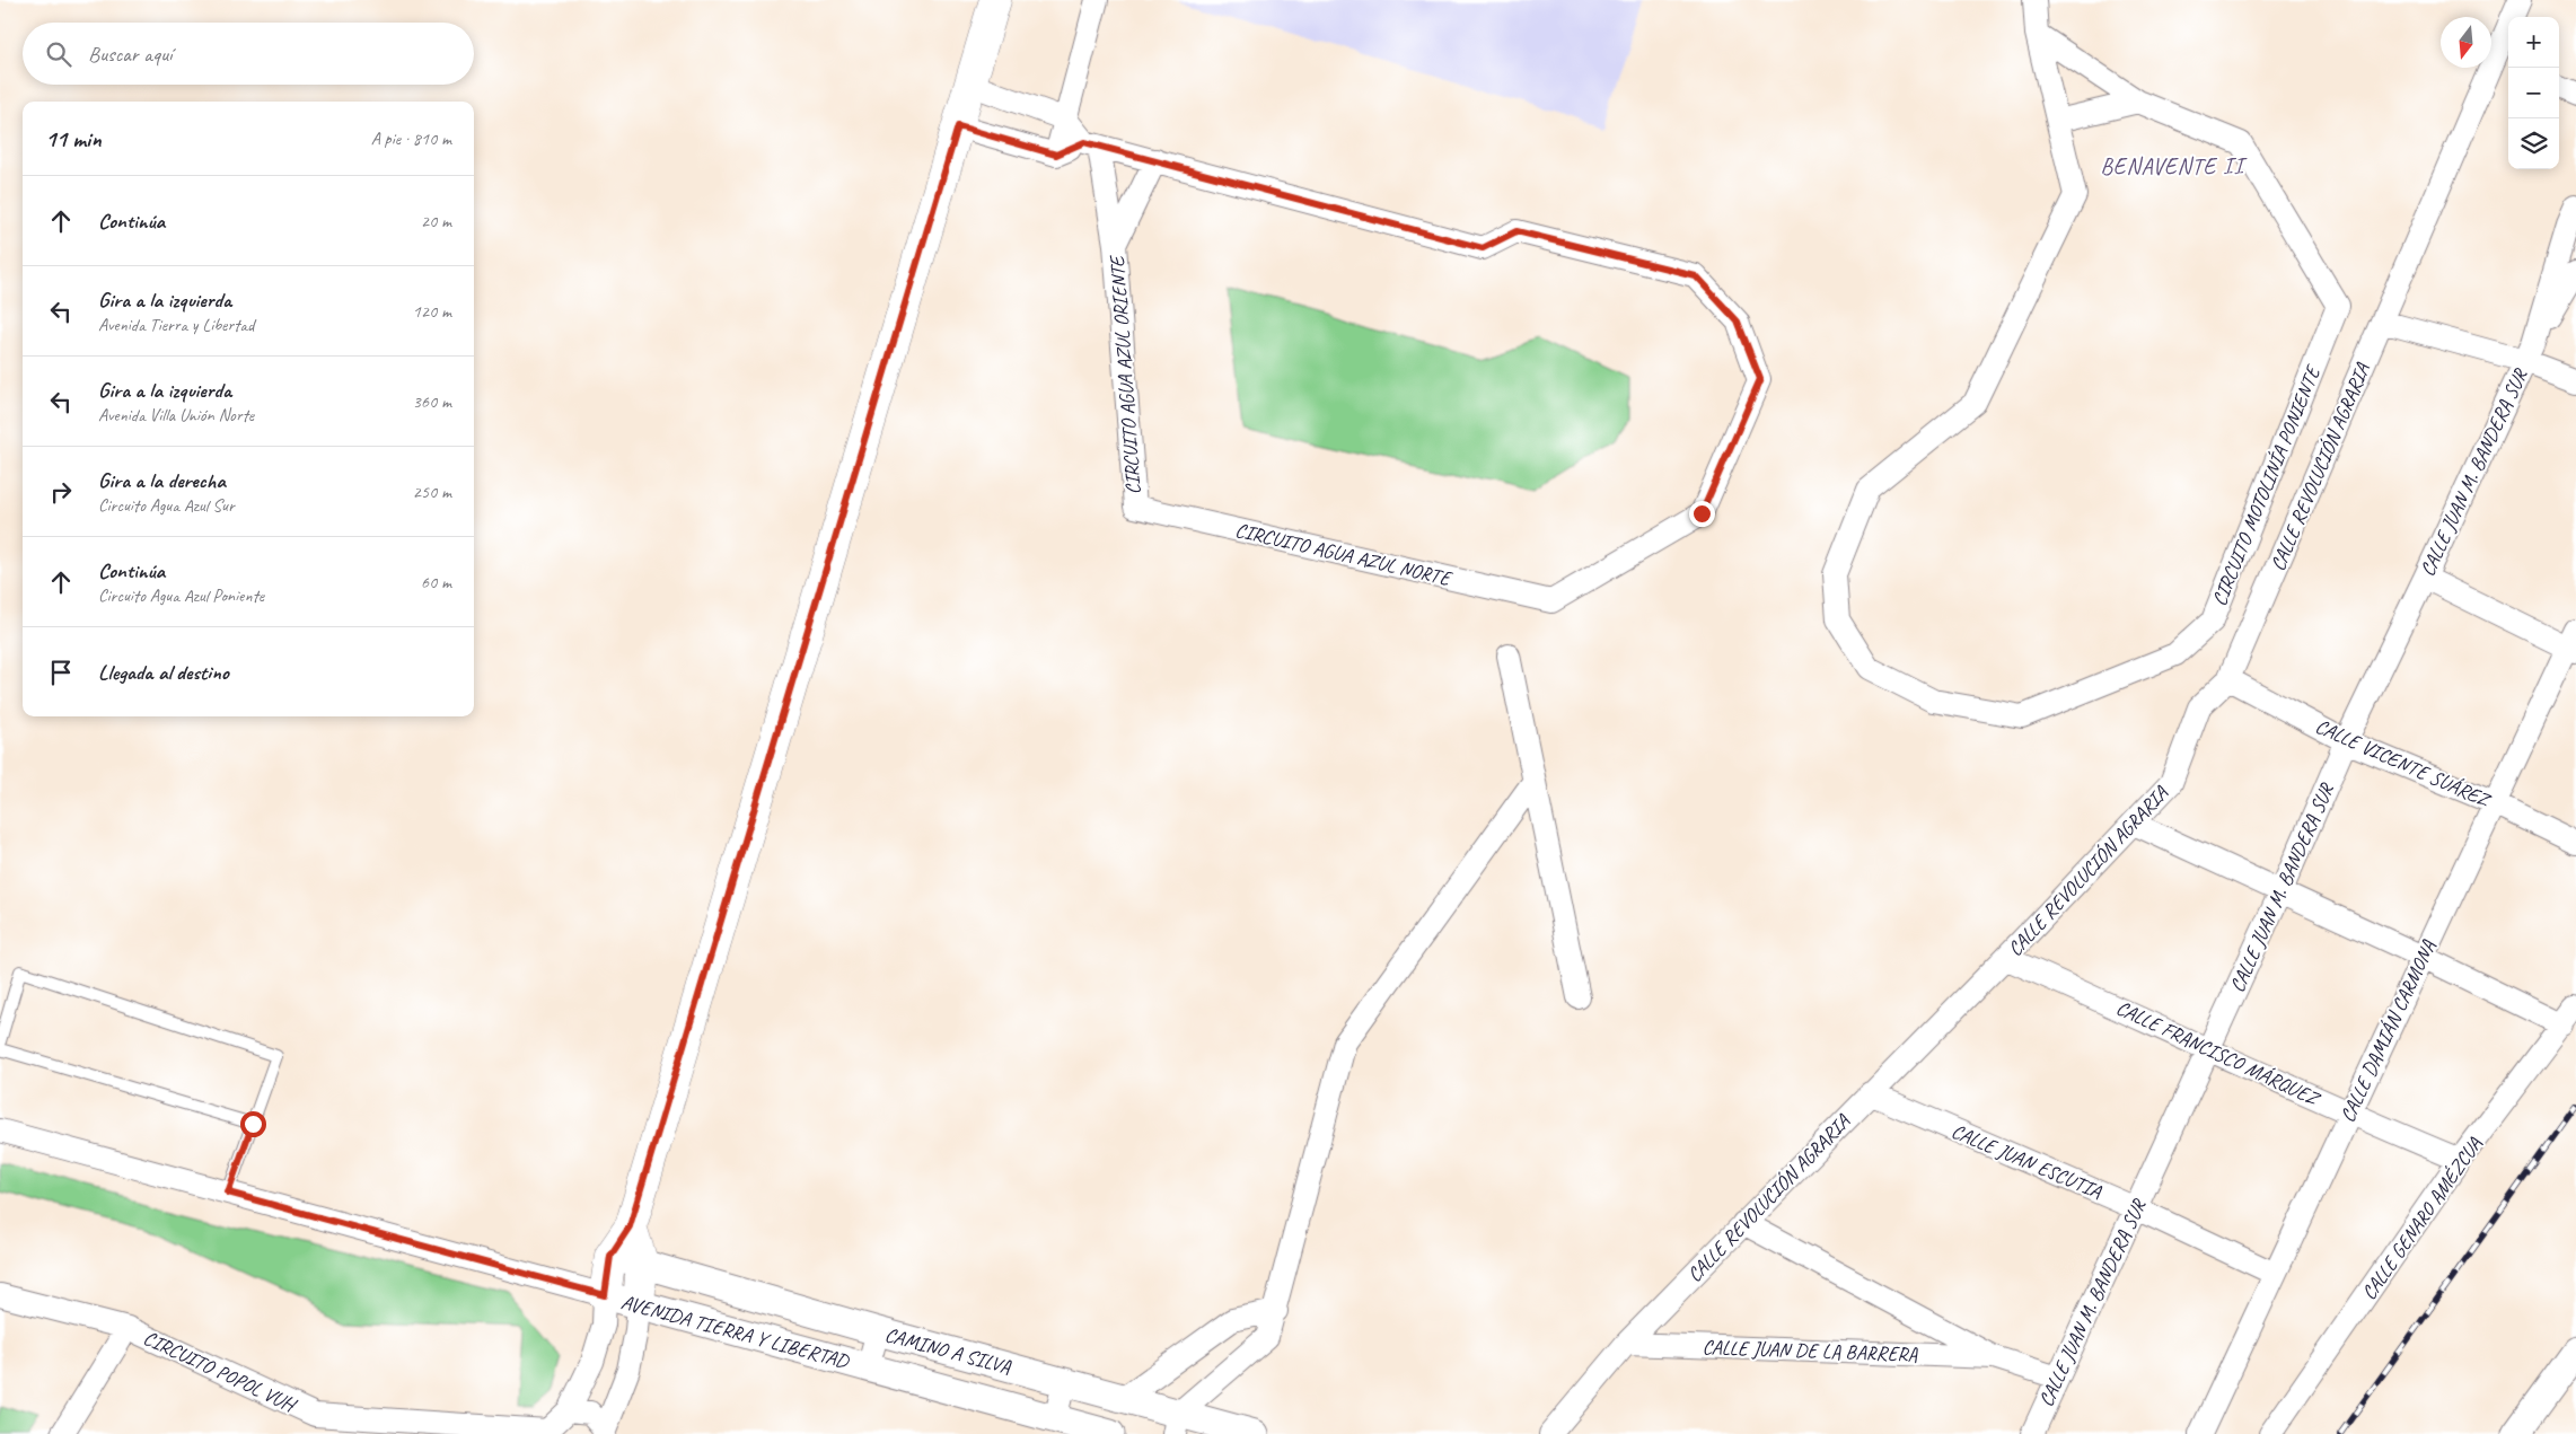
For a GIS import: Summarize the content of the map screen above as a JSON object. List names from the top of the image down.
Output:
{
  "streets": {
    "street": [
      "CIRCUITO AGUA AZUL ORIENTE",
      "CALLE REVOLUCIÓN AGRARIA",
      "CALLE JUAN M. BANDERA SUR",
      "CIRCUITO MOTOLINÍA PONIENTE",
      "CIRCUITO AGUA AZUL NORTE",
      "CALLE VICENTE SUÁREZ",
      "CALLE DAMIÁN CARMONA",
      "CALLE FRANCISCO MÁRQUEZ",
      "CALLE JUAN ESCUTIA",
      "CALLE GENARO AMÉZCUA",
      "AVENIDA TIERRA Y LIBERTAD",
      "CAMINO A SILVA",
      "CALLE JUAN DE LA BARRERA",
      "CIRCUITO POPOL VUH"
    ]
  },
  "crossings": [
    ["CIRCUITO AGUA AZUL ORIENTE", "CIRCUITO AGUA AZUL NORTE"],
    ["CALLE REVOLUCIÓN AGRARIA", "CALLE VICENTE SUÁREZ"],
    ["CALLE REVOLUCIÓN AGRARIA", "CALLE FRANCISCO MÁRQUEZ"],
    ["CALLE REVOLUCIÓN AGRARIA", "CALLE JUAN ESCUTIA"],
    ["CALLE REVOLUCIÓN AGRARIA", "CALLE JUAN DE LA BARRERA"],
    ["CALLE JUAN M. BANDERA SUR", "CALLE VICENTE SUÁREZ"],
    ["CALLE JUAN M. BANDERA SUR", "CALLE FRANCISCO MÁRQUEZ"],
    ["CALLE JUAN M. BANDERA SUR", "CALLE JUAN ESCUTIA"],
    ["CALLE JUAN M. BANDERA SUR", "CALLE JUAN DE LA BARRERA"],
    ["CALLE VICENTE SUÁREZ", "CALLE DAMIÁN CARMONA"],
    ["CALLE DAMIÁN CARMONA", "CALLE FRANCISCO MÁRQUEZ"],
    ["CALLE DAMIÁN CARMONA", "CALLE JUAN ESCUTIA"],
    ["CALLE FRANCISCO MÁRQUEZ", "CALLE GENARO AMÉZCUA"],
    ["AVENIDA TIERRA Y LIBERTAD", "CIRCUITO POPOL VUH"]
  ],
  "districts": ["BENAVENTE II"],
  "north": "bottom",
  "page": {
    "map_buttons": ["+", "−"],
    "search": "Buscar aquí",
    "heading": ["11 min", "A pie · 810 m"],
    "list": [
      ["Continúa", "20 m"],
      ["Gira a la izquierda", "Avenida Tierra y Libertad", "120 m"],
      ["Gira a la izquierda", "Avenida Villa Unión Norte", "360 m"],
      ["Gira a la derecha", "Circuito Agua Azul Sur", "250 m"],
      ["Continúa", "Circuito Agua Azul Poniente", "60 m"],
      "Llegada al destino"
    ]
  }
}
